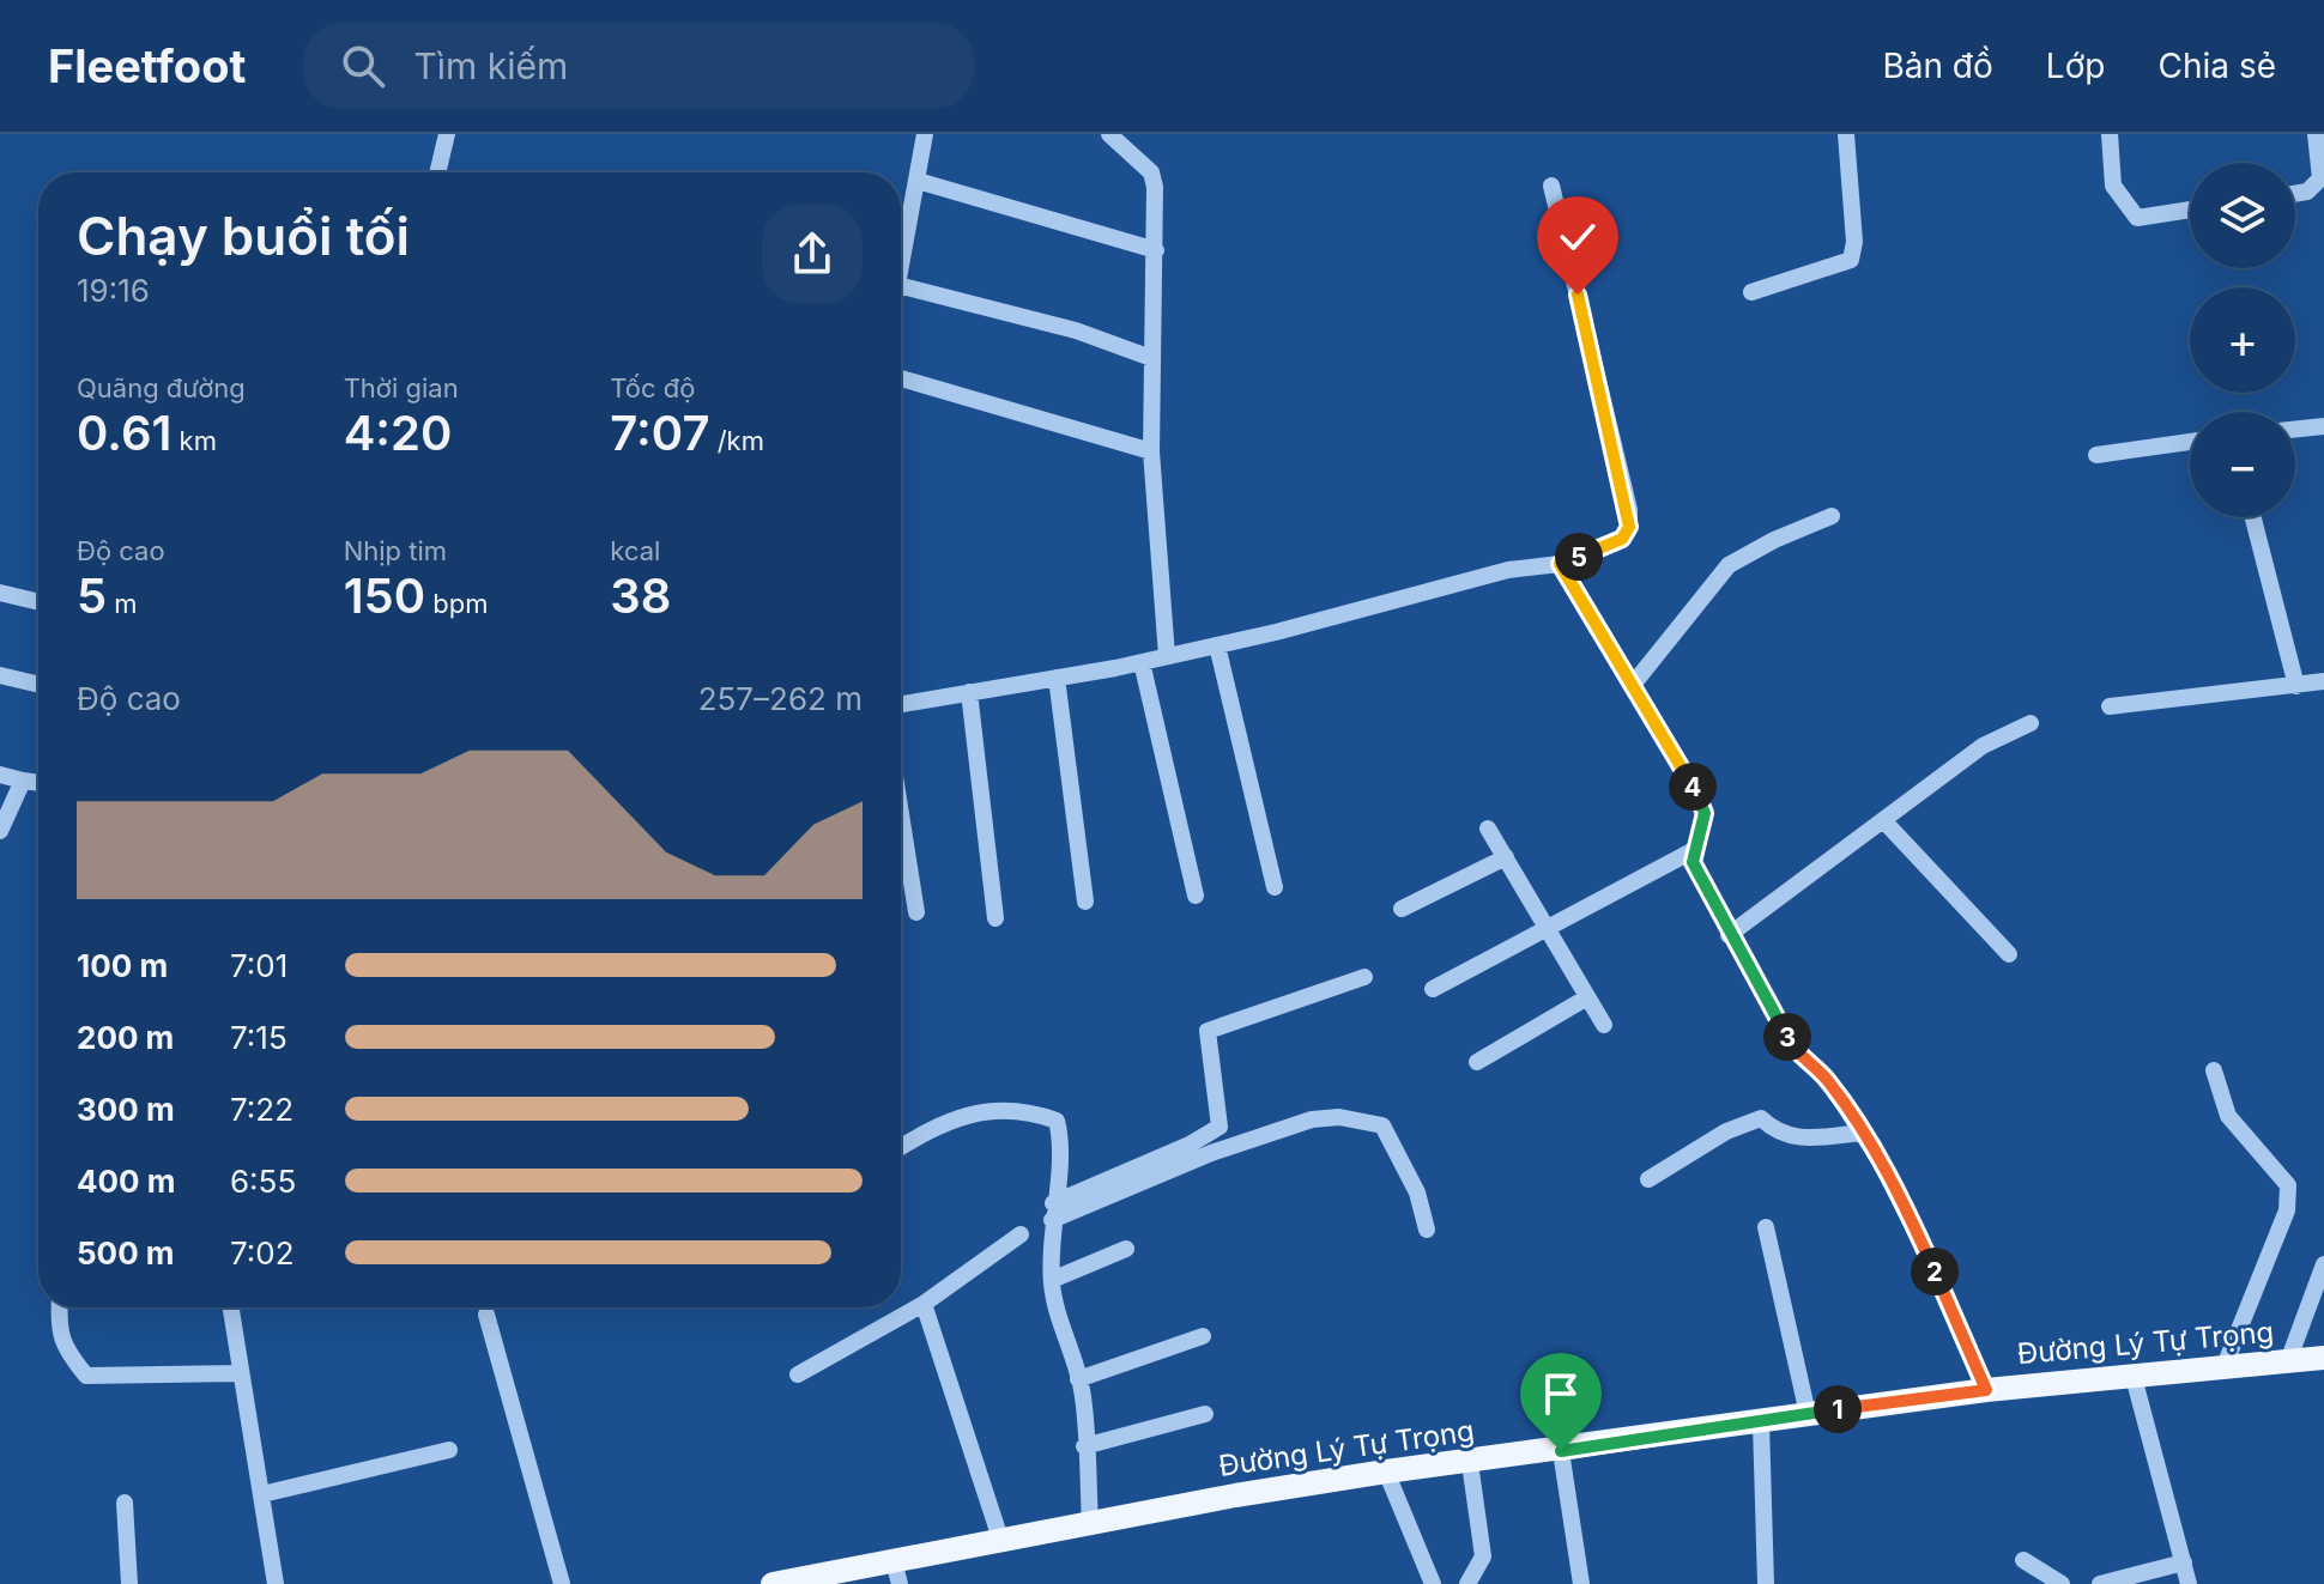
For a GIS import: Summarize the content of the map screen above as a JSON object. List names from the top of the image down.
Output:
{
  "streets": {
    "main road": ["Đường Lý Tự Trọng"]
  },
  "page": {
    "header": "Fleetfoot",
    "search": "Tìm kiếm",
    "nav": ["Bản đồ", "Lớp", "Chia sẻ"],
    "map_buttons": ["+", "−"],
    "heading": ["Chạy buổi tối", "19:16"],
    "stats": [
      ["Quãng đường", "0.61 km"],
      ["Thời gian", "4:20"],
      ["Tốc độ", "7:07 /km"],
      ["Độ cao", "5 m"],
      ["Nhịp tim", "150 bpm"],
      ["kcal", "38"]
    ],
    "pins": [
      "5",
      "4",
      "3",
      "2",
      "1"
    ],
    "chart": ["Độ cao", "257–262 m"],
    "list": [
      {
        "name": "100 m",
        "note": "7:01"
      },
      {
        "name": "200 m",
        "note": "7:15"
      },
      {
        "name": "300 m",
        "note": "7:22"
      },
      {
        "name": "400 m",
        "note": "6:55"
      },
      {
        "name": "500 m",
        "note": "7:02"
      }
    ]
  }
}
